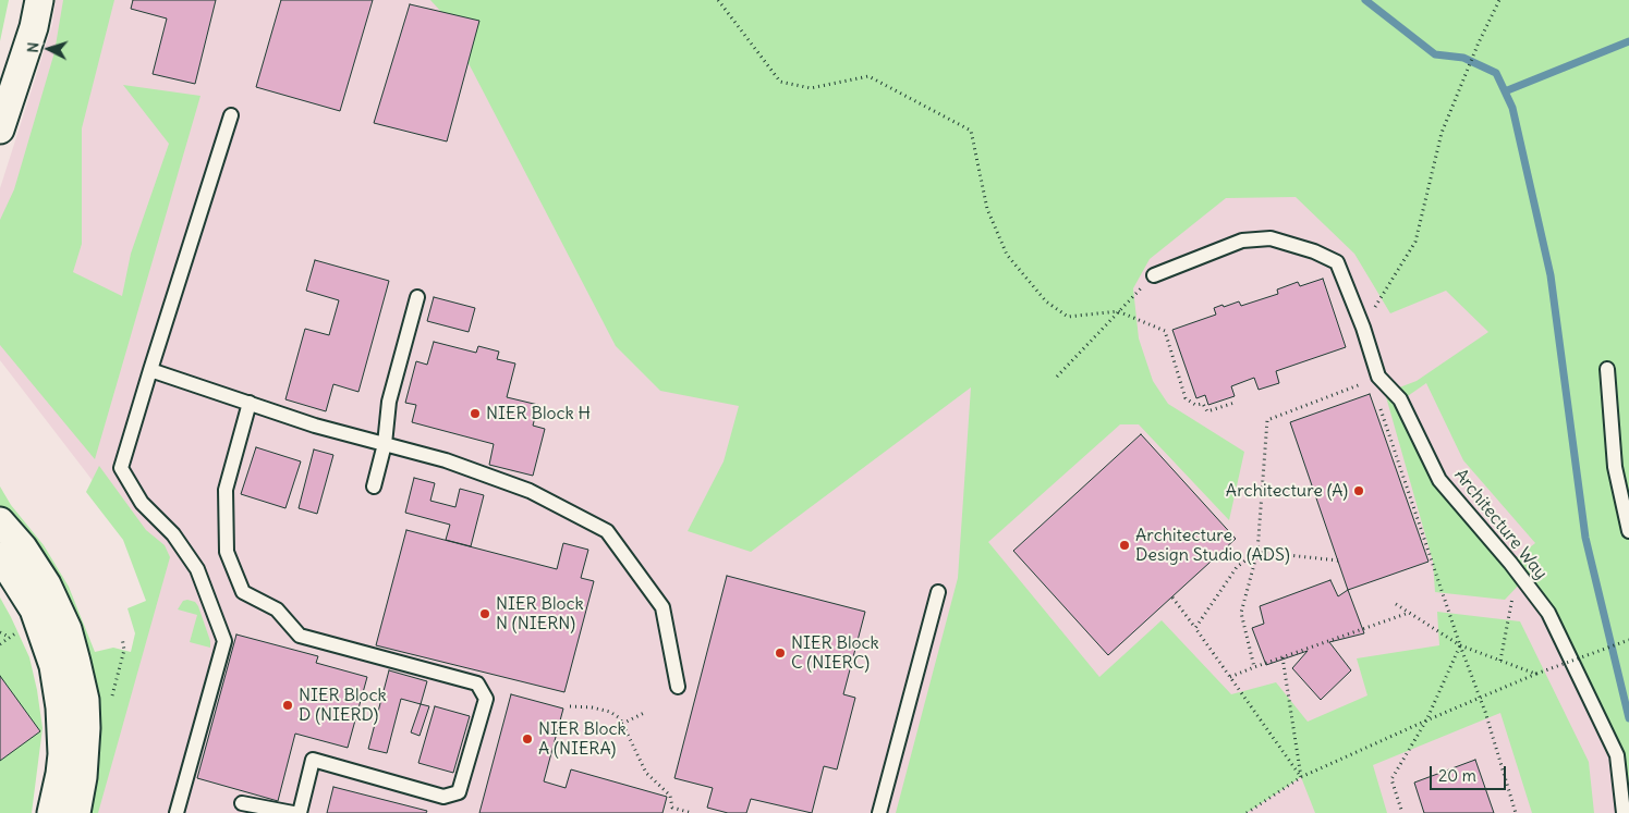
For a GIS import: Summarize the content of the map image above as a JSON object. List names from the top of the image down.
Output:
{
  "streets": {
    "lane": ["Architecture Way"]
  },
  "places": [
    "NIER Block H",
    "Architecture (A)",
    "Architecture Design Studio (ADS)",
    "NIER Block N (NIERN)",
    "NIER Block C (NIERC)",
    "NIER Block D (NIERD)",
    "NIER Block A (NIERA)"
  ],
  "scale_bar": "20 m",
  "north": "left"
}
